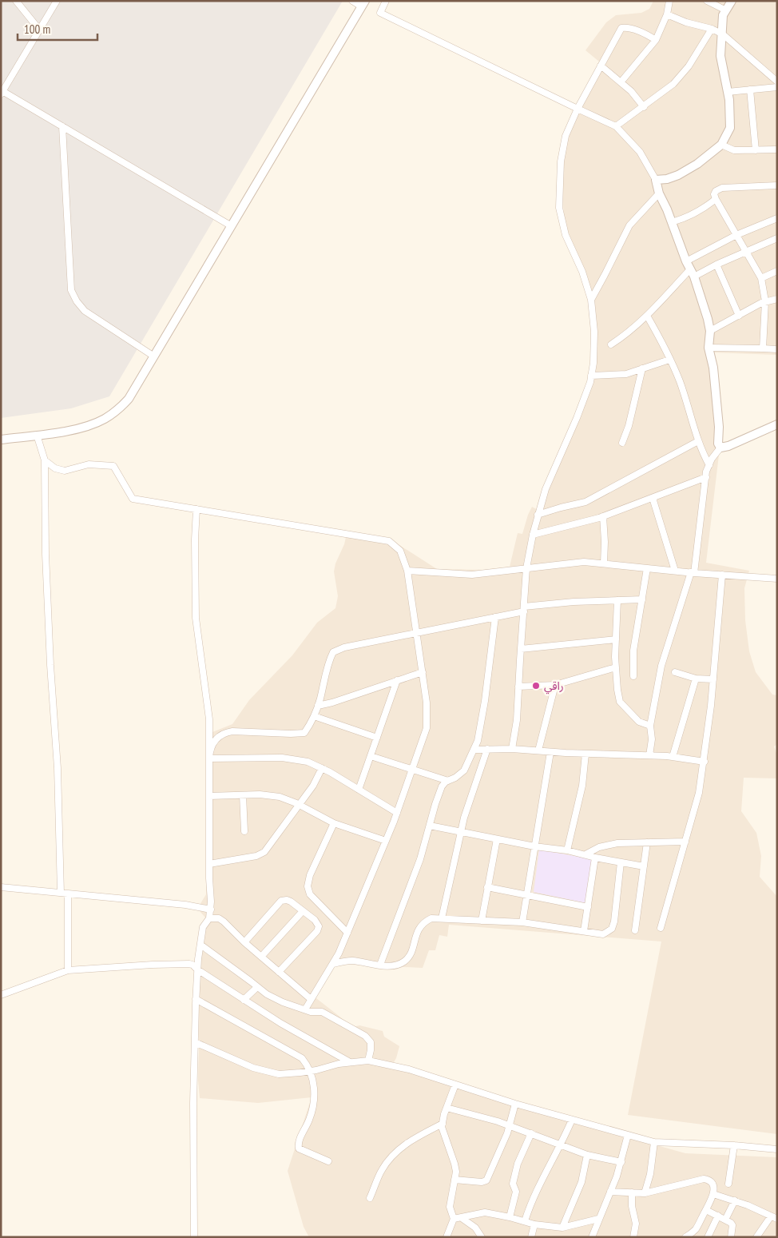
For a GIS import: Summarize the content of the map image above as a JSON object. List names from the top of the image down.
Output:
{
  "places": ["راقي"],
  "scale_bar": "100 m"
}
